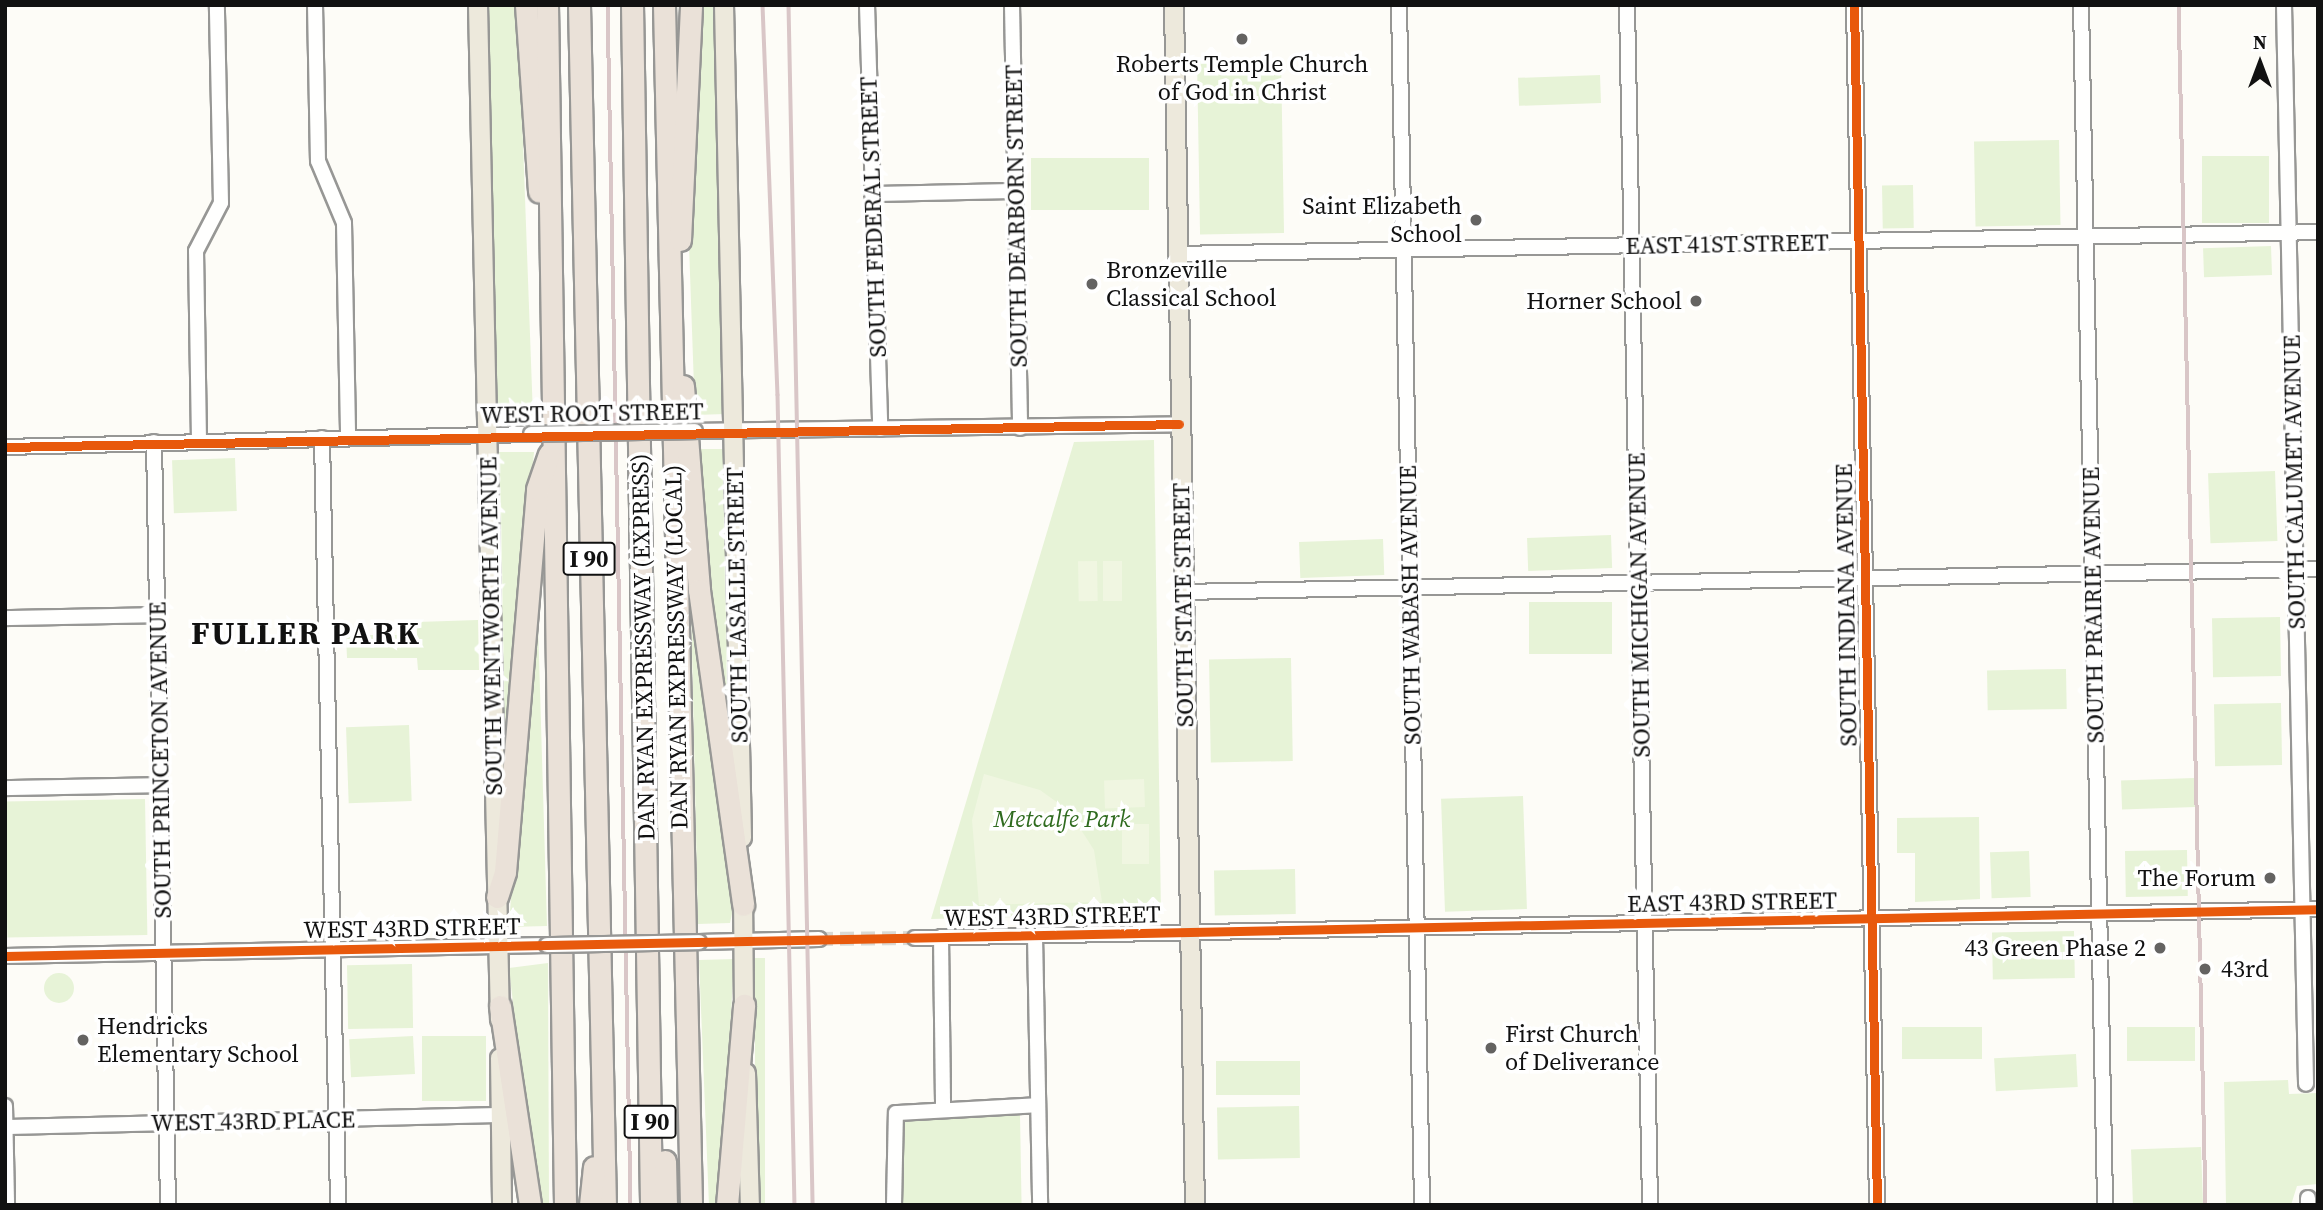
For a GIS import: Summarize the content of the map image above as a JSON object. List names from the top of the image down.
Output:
{
  "streets": {
    "highway": ["I 90", "DAN RYAN EXPRESSWAY (EXPRESS)", "DAN RYAN EXPRESSWAY (LOCAL)"],
    "main road": ["SOUTH LASALLE STREET", "SOUTH STATE STREET", "SOUTH WENTWORTH AVENUE"],
    "street": [
      "SOUTH DEARBORN STREET",
      "SOUTH FEDERAL STREET",
      "EAST 41ST STREET",
      "WEST ROOT STREET",
      "SOUTH CALUMET AVENUE",
      "SOUTH WABASH AVENUE",
      "SOUTH MICHIGAN AVENUE",
      "SOUTH INDIANA AVENUE",
      "SOUTH PRAIRIE AVENUE",
      "SOUTH PRINCETON AVENUE",
      "EAST 43RD STREET",
      "WEST 43RD STREET",
      "WEST 43RD PLACE"
    ]
  },
  "crossings": [
    ["SOUTH DEARBORN STREET", "WEST ROOT STREET"],
    ["SOUTH FEDERAL STREET", "WEST ROOT STREET"],
    ["EAST 41ST STREET", "SOUTH CALUMET AVENUE"],
    ["EAST 41ST STREET", "SOUTH STATE STREET"],
    ["EAST 41ST STREET", "SOUTH WABASH AVENUE"],
    ["EAST 41ST STREET", "SOUTH MICHIGAN AVENUE"],
    ["EAST 41ST STREET", "SOUTH INDIANA AVENUE"],
    ["EAST 41ST STREET", "SOUTH PRAIRIE AVENUE"],
    ["WEST ROOT STREET", "SOUTH LASALLE STREET"],
    ["WEST ROOT STREET", "SOUTH STATE STREET"],
    ["WEST ROOT STREET", "SOUTH WENTWORTH AVENUE"],
    ["WEST ROOT STREET", "SOUTH PRINCETON AVENUE"],
    ["SOUTH CALUMET AVENUE", "EAST 43RD STREET"],
    ["SOUTH LASALLE STREET", "WEST 43RD STREET"],
    ["SOUTH STATE STREET", "EAST 43RD STREET"],
    ["SOUTH STATE STREET", "WEST 43RD STREET"],
    ["SOUTH WABASH AVENUE", "EAST 43RD STREET"],
    ["SOUTH MICHIGAN AVENUE", "EAST 43RD STREET"],
    ["SOUTH INDIANA AVENUE", "EAST 43RD STREET"],
    ["SOUTH PRAIRIE AVENUE", "EAST 43RD STREET"],
    ["SOUTH WENTWORTH AVENUE", "WEST 43RD STREET"],
    ["SOUTH WENTWORTH AVENUE", "WEST 43RD PLACE"],
    ["SOUTH PRINCETON AVENUE", "WEST 43RD STREET"],
    ["SOUTH PRINCETON AVENUE", "WEST 43RD PLACE"],
    ["EAST 43RD STREET", "WEST 43RD STREET"]
  ],
  "districts": ["FULLER PARK"],
  "parks": ["Metcalfe Park"],
  "places": [
    "Roberts Temple Church of God in Christ",
    "Saint Elizabeth School",
    "Bronzeville Classical School",
    "Horner School",
    "The Forum",
    "43 Green Phase 2",
    "43rd",
    "Hendricks Elementary School",
    "First Church of Deliverance"
  ],
  "north": "top"
}
